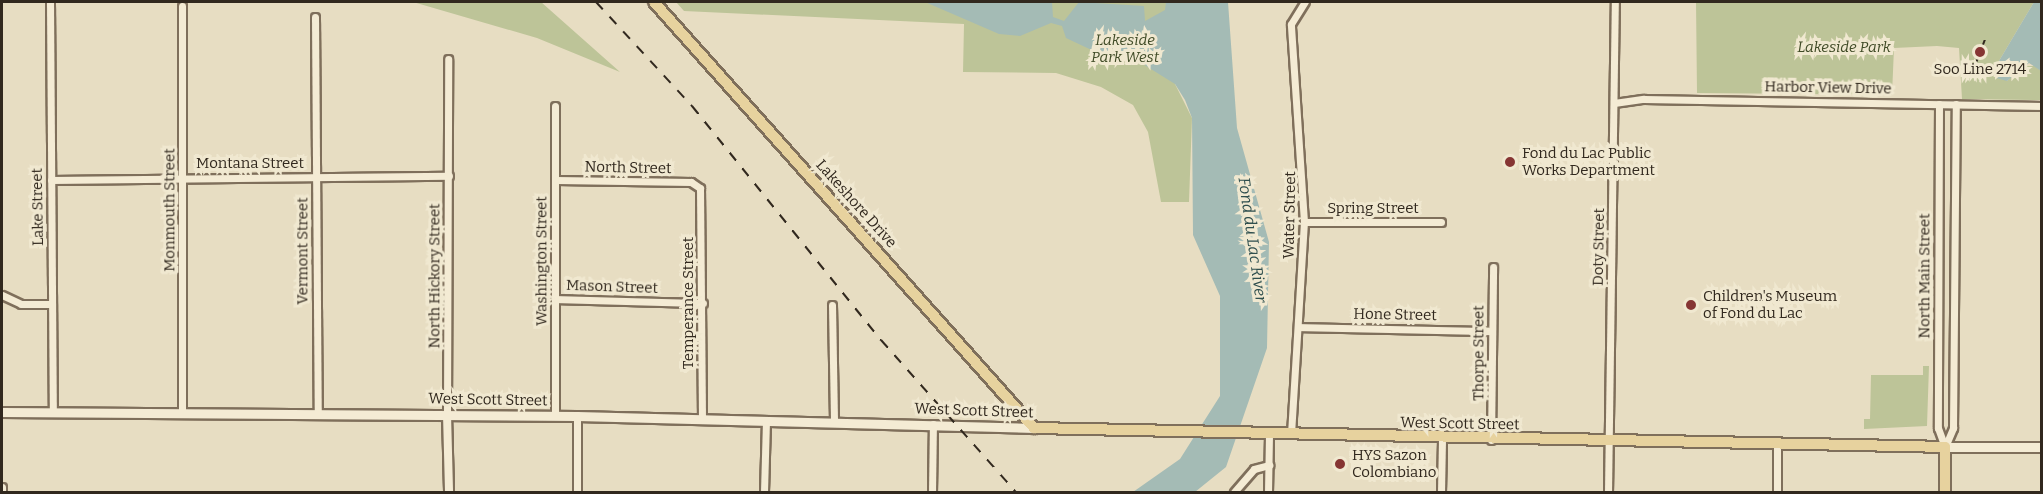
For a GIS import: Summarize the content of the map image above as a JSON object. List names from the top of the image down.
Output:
{
  "streets": {
    "main road": ["Lakeshore Drive", "North Main Street", "West Scott Street"],
    "street": [
      "Harbor View Drive",
      "Montana Street",
      "North Street",
      "Lake Street",
      "Spring Street",
      "Monmouth Street",
      "Water Street",
      "Doty Street",
      "Vermont Street",
      "Washington Street",
      "North Hickory Street",
      "Mason Street",
      "Temperance Street",
      "Hone Street",
      "Thorpe Street"
    ]
  },
  "crossings": [
    ["Harbor View Drive", "Doty Street"],
    ["Harbor View Drive", "North Main Street"],
    ["Montana Street", "Lake Street"],
    ["Montana Street", "Monmouth Street"],
    ["Montana Street", "Vermont Street"],
    ["Montana Street", "North Hickory Street"],
    ["North Street", "Washington Street"],
    ["North Street", "Temperance Street"],
    ["Lakeshore Drive", "West Scott Street"],
    ["Lake Street", "West Scott Street"],
    ["Spring Street", "Water Street"],
    ["Monmouth Street", "West Scott Street"],
    ["Water Street", "Hone Street"],
    ["Water Street", "West Scott Street"],
    ["Doty Street", "West Scott Street"],
    ["Vermont Street", "West Scott Street"],
    ["Washington Street", "Mason Street"],
    ["Washington Street", "West Scott Street"],
    ["North Hickory Street", "West Scott Street"],
    ["North Main Street", "West Scott Street"],
    ["Mason Street", "Temperance Street"],
    ["Temperance Street", "West Scott Street"],
    ["Hone Street", "Thorpe Street"],
    ["Thorpe Street", "West Scott Street"]
  ],
  "water": ["Fond du Lac River"],
  "parks": ["Lakeside Park West", "Lakeside Park"],
  "places": [
    "Soo Line 2714",
    "Fond du Lac Public Works Department",
    "Children's Museum of Fond du Lac",
    "HYS Sazon Colombiano"
  ]
}
